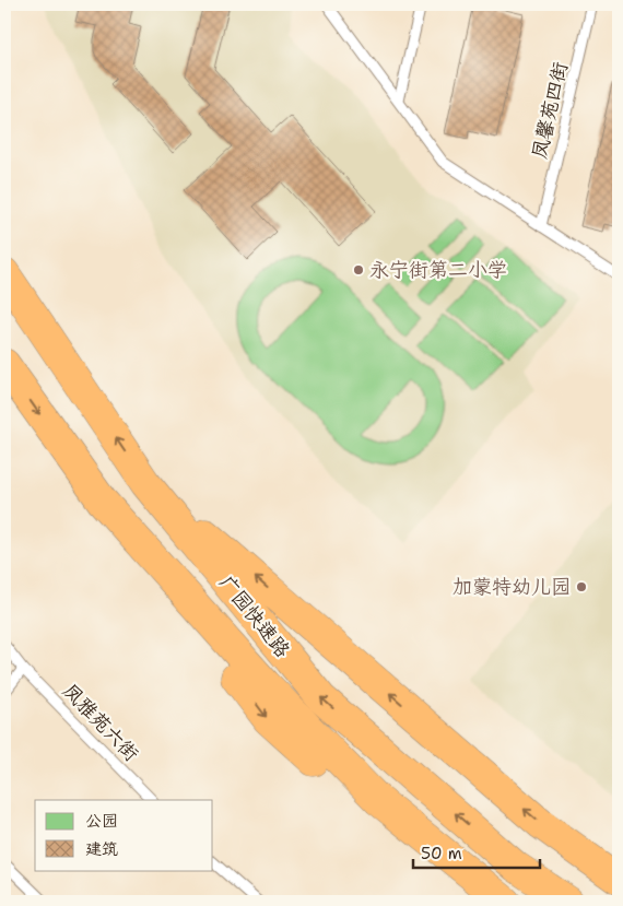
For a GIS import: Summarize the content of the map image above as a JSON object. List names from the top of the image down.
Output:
{
  "streets": {
    "highway": ["广园快速路"],
    "lane": ["凤馨苑四街", "凤雅苑六街"]
  },
  "places": ["永宁街第二小学", "加蒙特幼儿园"],
  "legend": ["公园", "建筑"],
  "scale_bar": "50 m"
}
